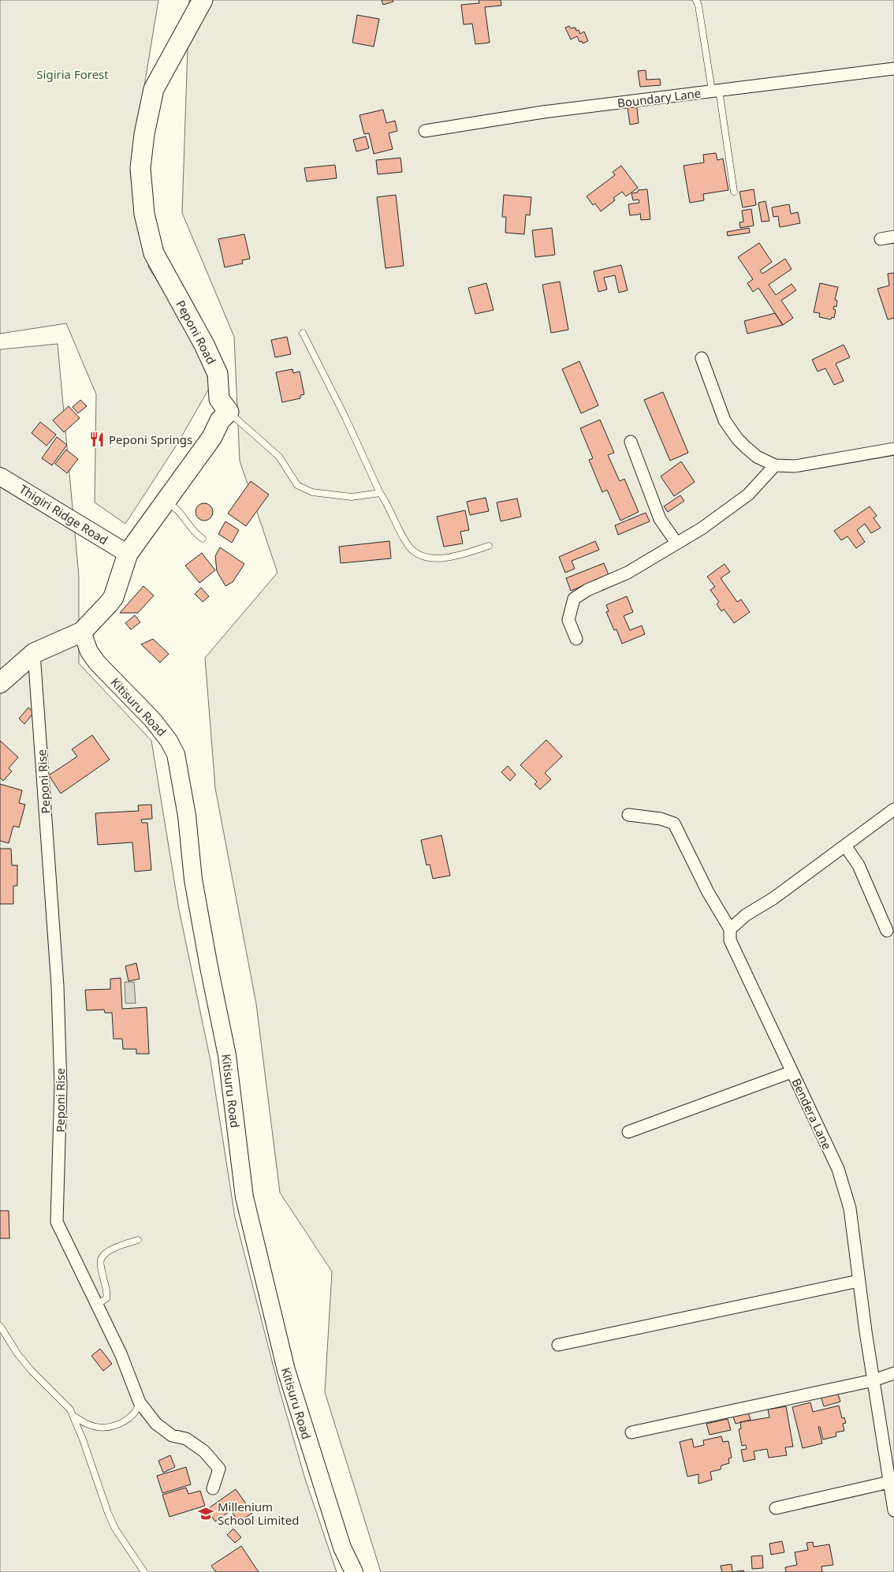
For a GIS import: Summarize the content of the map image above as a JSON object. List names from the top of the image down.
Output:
{
  "streets": {
    "main road": ["Peponi Road"],
    "street": [
      "Boundary Lane",
      "Thigiri Ridge Road",
      "Kitisuru Road",
      "Peponi Rise",
      "Bendera Lane"
    ]
  },
  "parks": ["Sigiria Forest"],
  "places": {
    "restaurant": ["Peponi Springs"],
    "school or university": ["Millenium School Limited"]
  }
}
